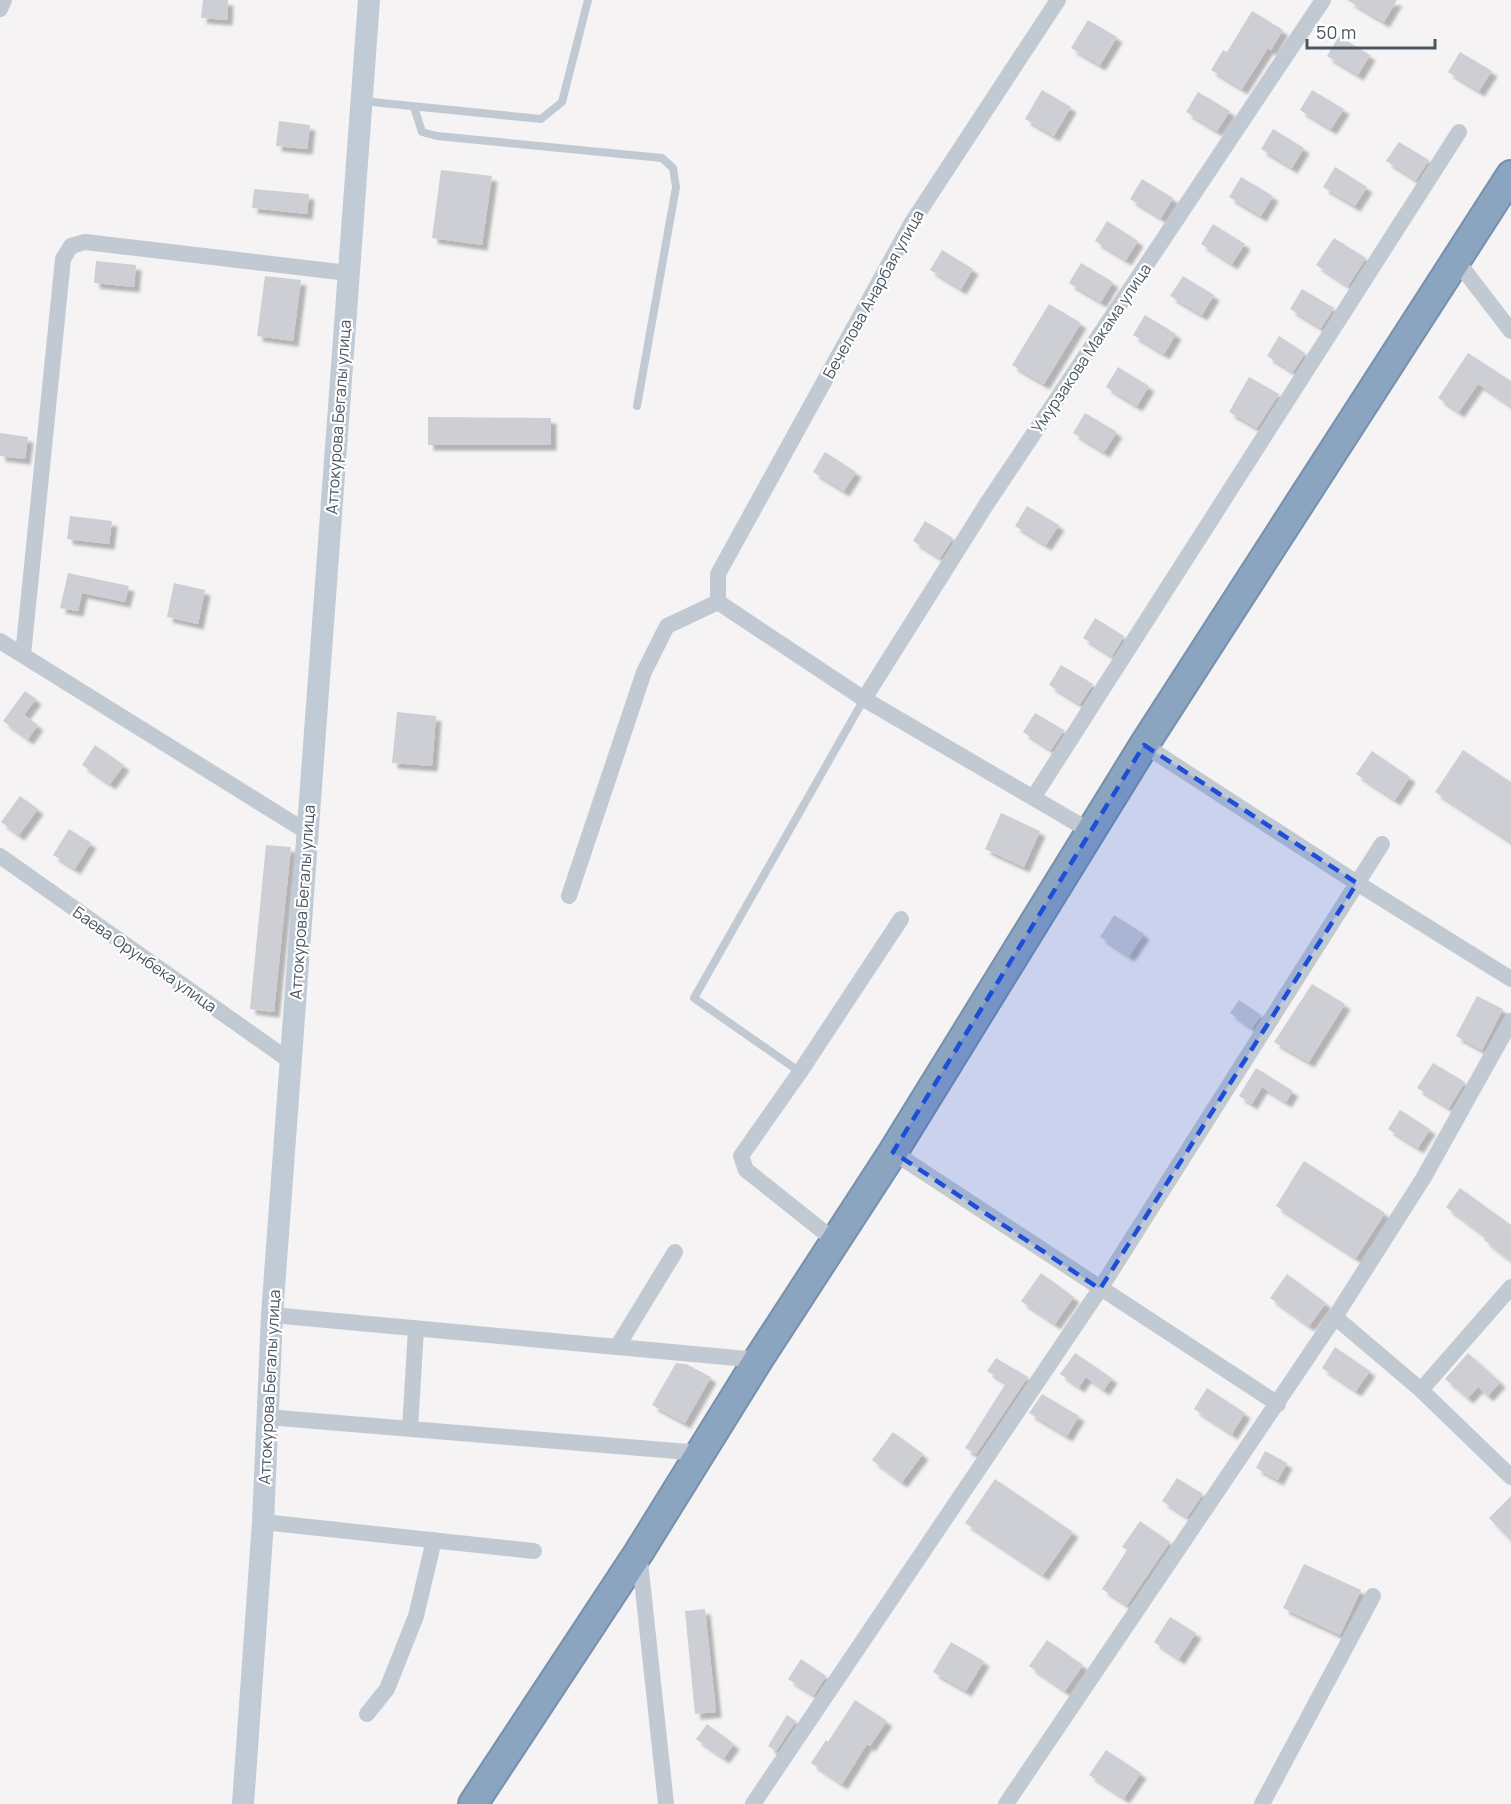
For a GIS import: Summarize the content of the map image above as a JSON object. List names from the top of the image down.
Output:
{
  "streets": {
    "main road": ["Аттокурова Бегалы улица"],
    "street": ["Бечелова Анарбая улица", "Умурзакова Макама улица", "Баева Орунбека улица"]
  },
  "crossings": [
    ["Аттокурова Бегалы улица", "Баева Орунбека улица"]
  ],
  "scale_bar": "50 m"
}
